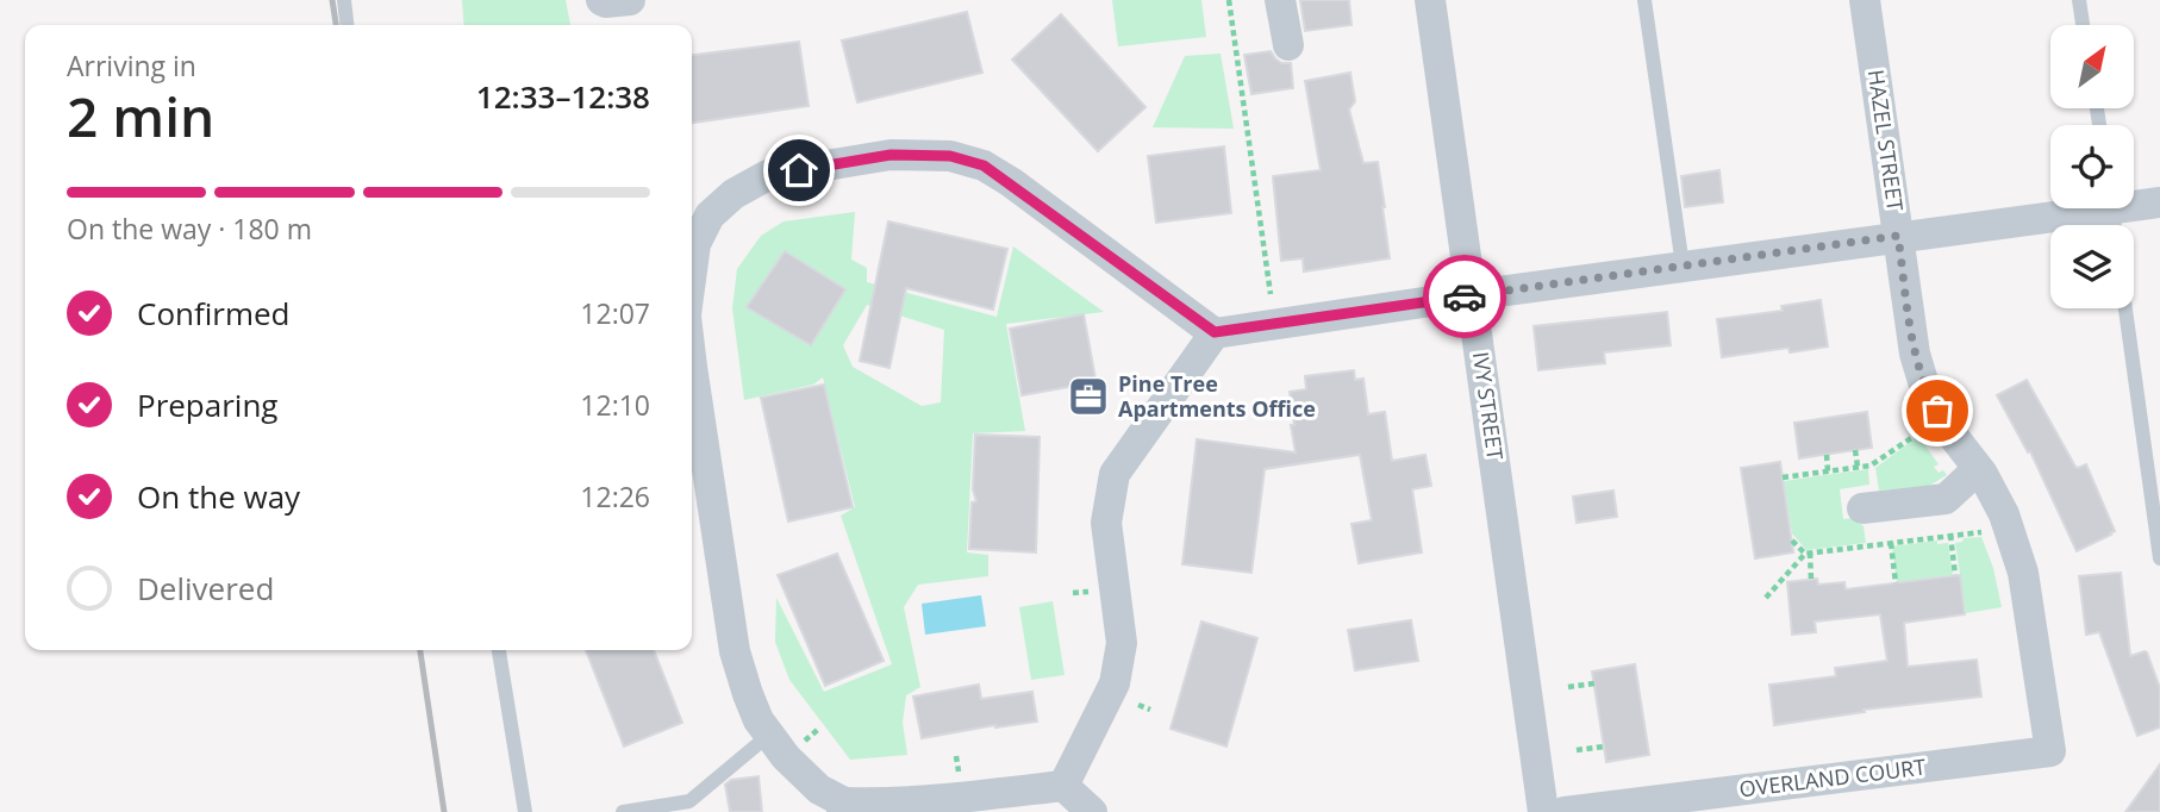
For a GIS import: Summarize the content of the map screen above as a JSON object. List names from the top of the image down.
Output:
{
  "streets": {
    "street": ["HAZEL STREET", "IVY STREET", "OVERLAND COURT"]
  },
  "crossings": [
    ["HAZEL STREET", "OVERLAND COURT"]
  ],
  "places": {
    "office": ["Pine Tree Apartments Office"]
  },
  "north": "top right",
  "page": {
    "heading": ["2 min", "Arriving in", "12:33–12:38"],
    "bar": "On the way · 180 m",
    "list": [
      ["Confirmed", "12:07"],
      ["Preparing", "12:10"],
      ["On the way", "12:26"],
      "Delivered"
    ]
  }
}
